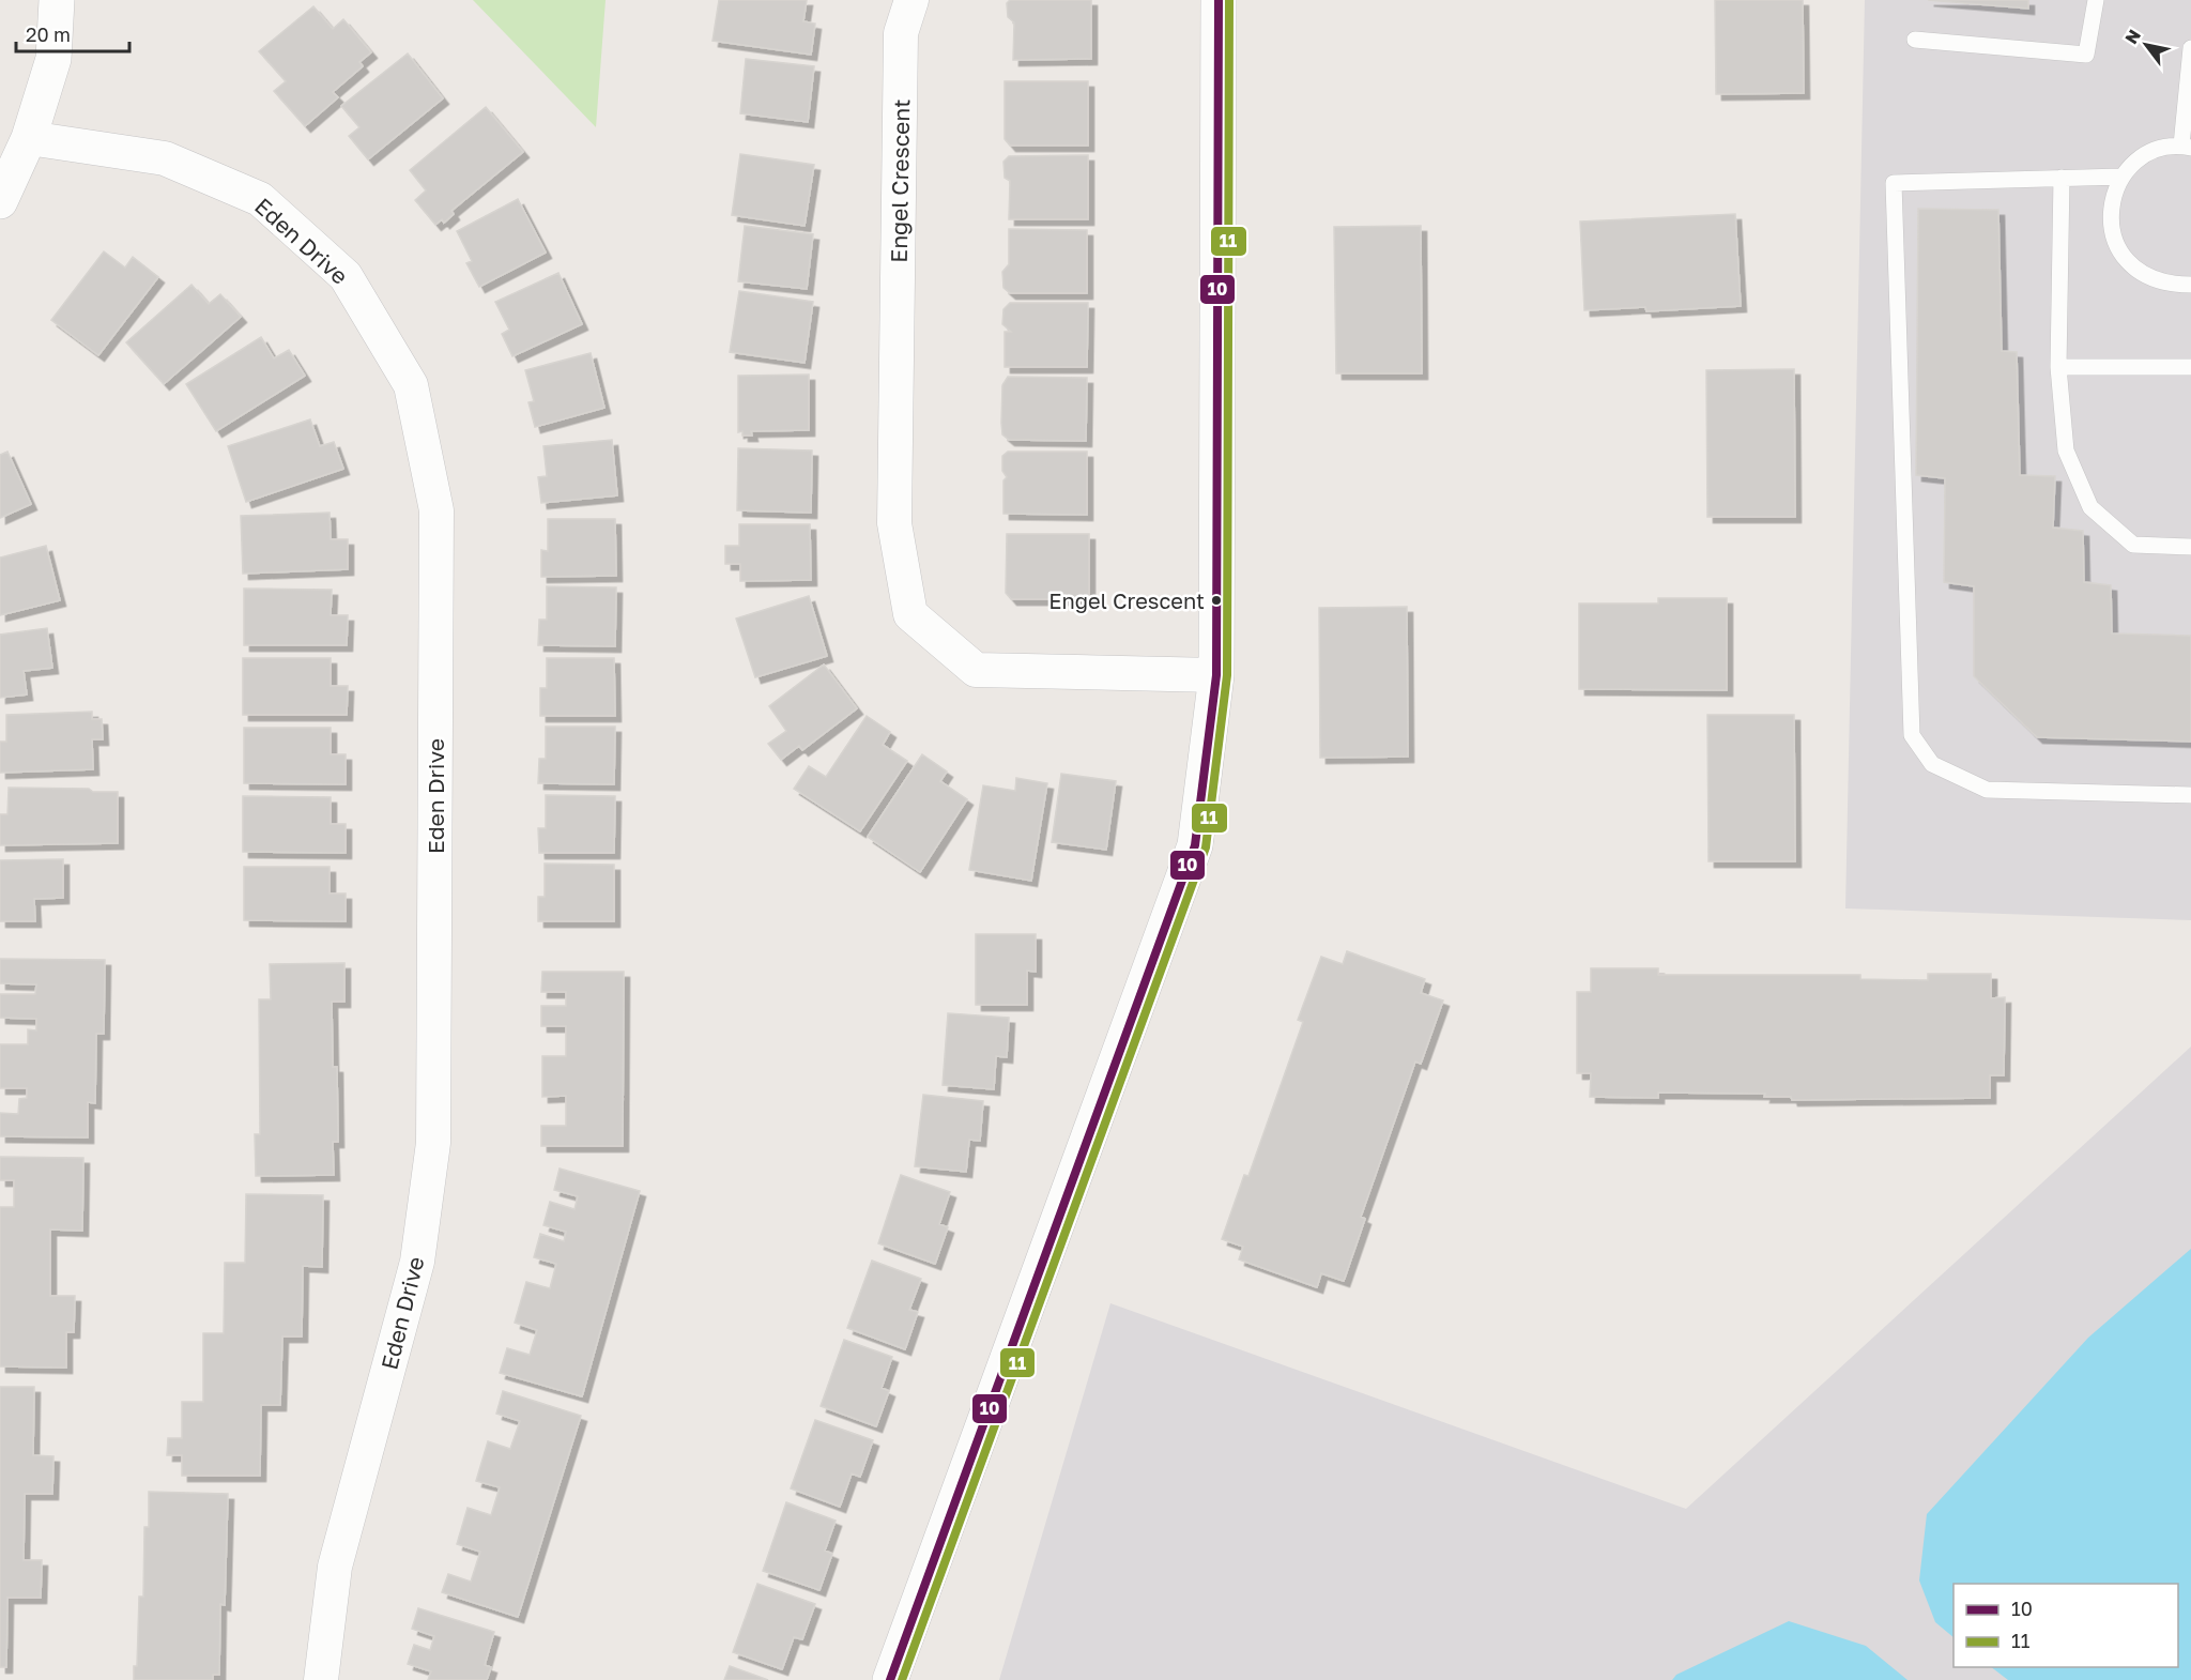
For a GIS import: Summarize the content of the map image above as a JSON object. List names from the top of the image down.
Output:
{
  "streets": {
    "street": ["Engel Crescent", "Eden Drive"]
  },
  "places": ["Engel Crescent"],
  "lines": ["transit line 10", "transit line 11"],
  "legend": ["10", "11"],
  "scale_bar": "20 m",
  "north": "top left"
}
